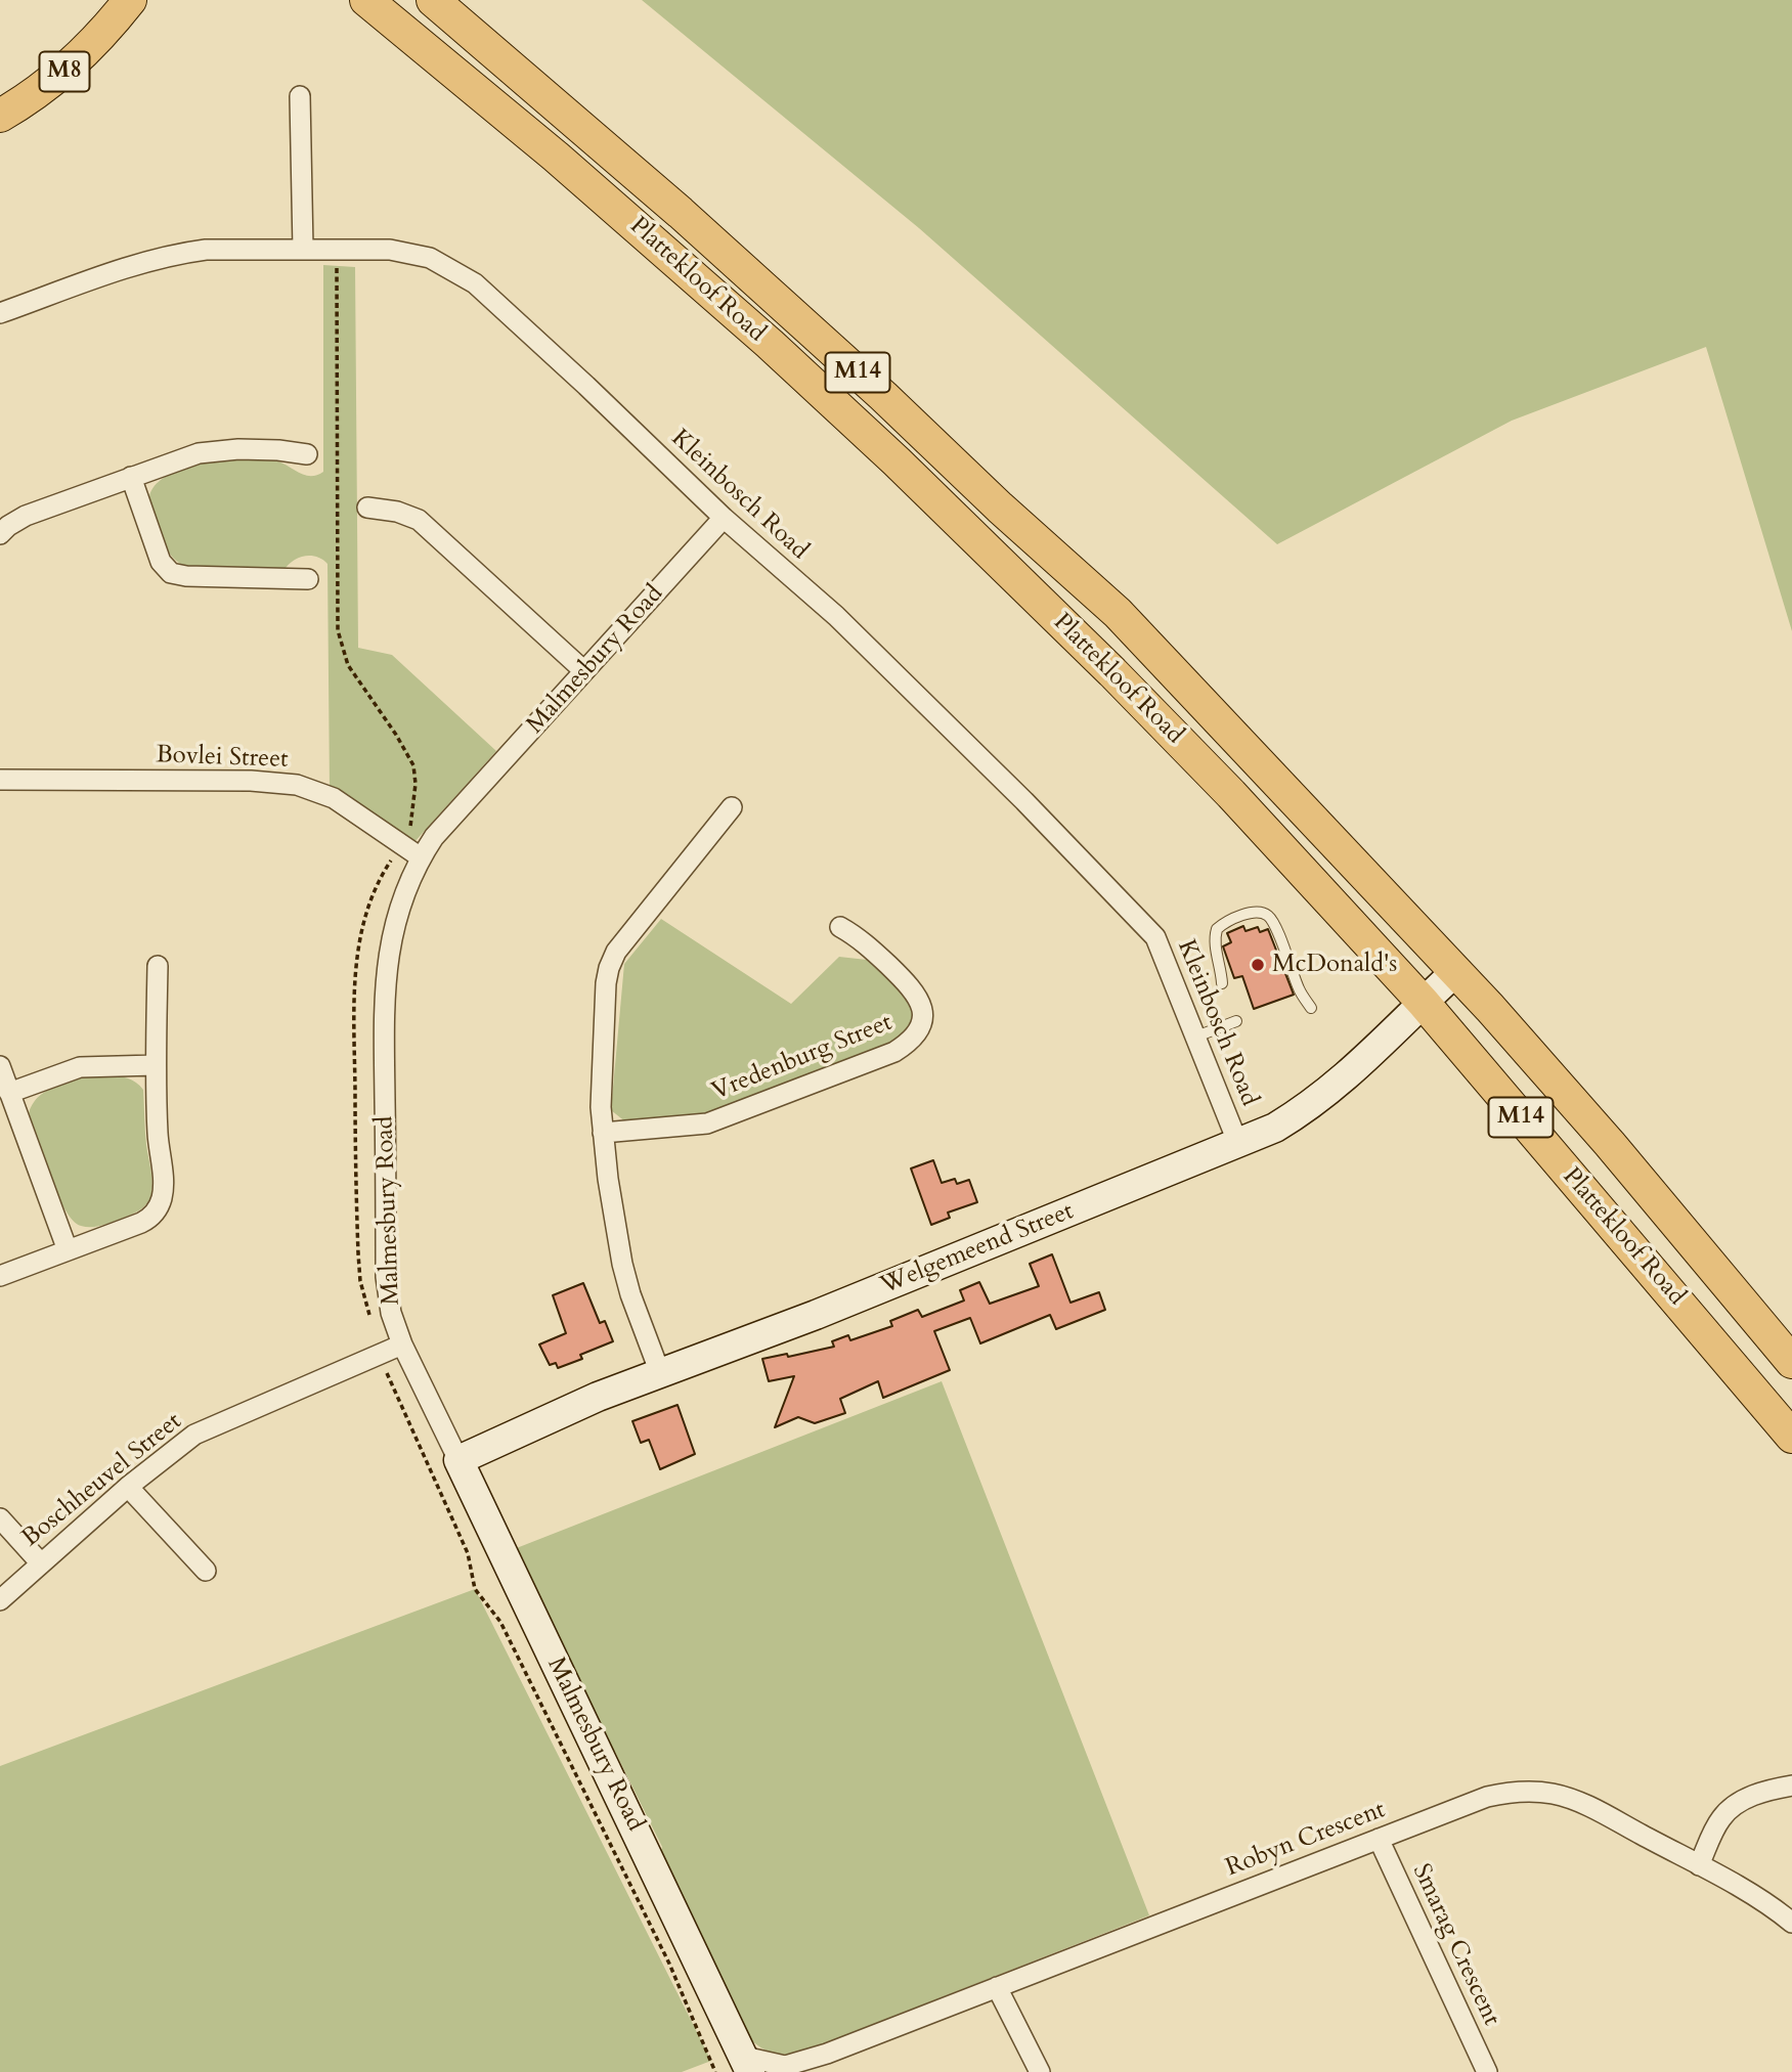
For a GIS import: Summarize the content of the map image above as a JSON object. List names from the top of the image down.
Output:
{
  "streets": {
    "main road": ["M8", "Plattekloof Road", "M14"],
    "street": [
      "Kleinbosch Road",
      "Malmesbury Road",
      "Bovlei Street",
      "Vredenburg Street",
      "Welgemeend Street",
      "Boschheuvel Street",
      "Robyn Crescent",
      "Smarag Crescent"
    ]
  },
  "crossings": [
    ["Plattekloof Road", "Welgemeend Street"],
    ["Kleinbosch Road", "Malmesbury Road"],
    ["Kleinbosch Road", "Welgemeend Street"],
    ["Malmesbury Road", "Bovlei Street"],
    ["Malmesbury Road", "Welgemeend Street"],
    ["Malmesbury Road", "Boschheuvel Street"],
    ["Malmesbury Road", "Robyn Crescent"],
    ["Robyn Crescent", "Smarag Crescent"]
  ],
  "places": ["McDonald's"]
}
